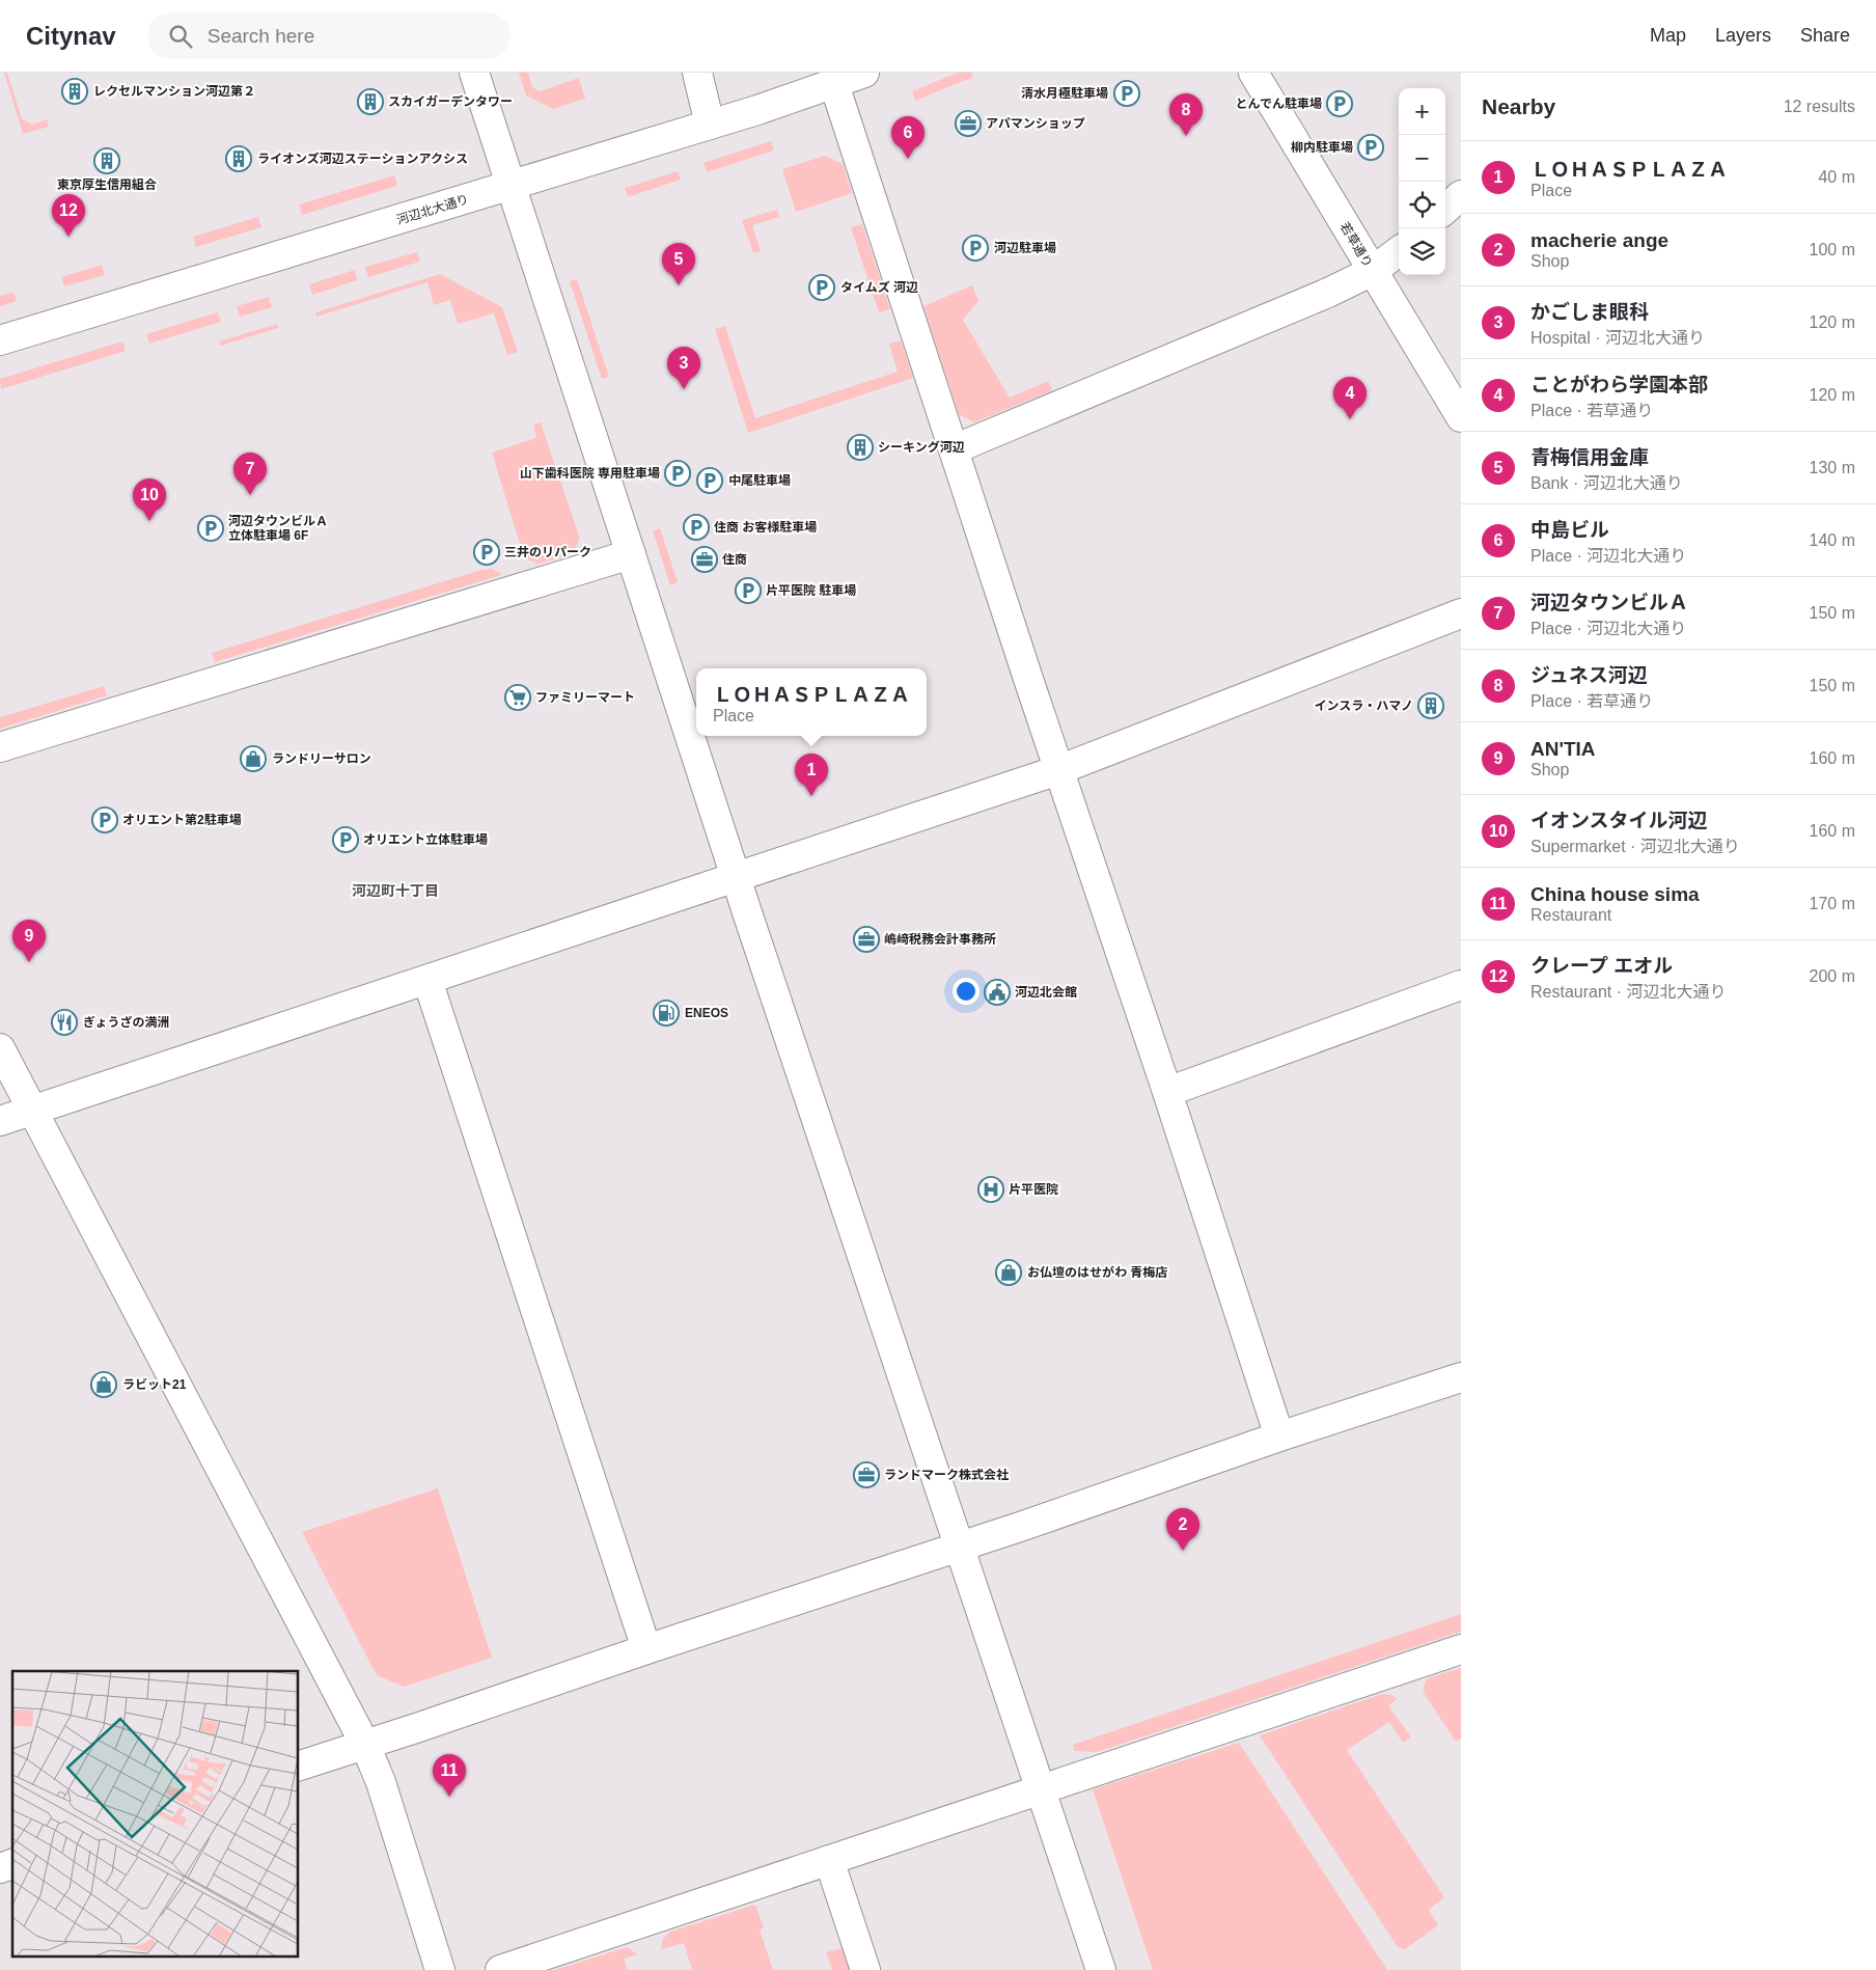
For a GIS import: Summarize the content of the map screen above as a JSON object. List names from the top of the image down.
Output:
{
  "streets": {
    "street": ["河辺北大通り", "若草通り"]
  },
  "districts": ["河辺町十丁目"],
  "places": {
    "building": [
      "レクセルマンション河辺第２",
      "スカイガーデンタワー",
      "ライオンズ河辺ステーションアクシス",
      "東京厚生信用組合",
      "シーキング河辺",
      "インスラ・ハマノ"
    ],
    "parking": [
      "清水月極駐車場",
      "とんでん駐車場",
      "柳内駐車場",
      "河辺駐車場",
      "タイムズ 河辺",
      "山下歯科医院 専用駐車場",
      "中尾駐車場",
      "住商 お客様駐車場",
      "河辺タウンビルＡ 立体駐車場 6F",
      "三井のリパーク",
      "片平医院 駐車場",
      "オリエント第2駐車場",
      "オリエント立体駐車場"
    ],
    "office": [
      "アパマンショップ",
      "住商",
      "嶋﨑税務会計事務所",
      "ランドマーク株式会社"
    ],
    "supermarket": ["ファミリーマート"],
    "shop": ["ランドリーサロン", "お仏壇のはせがわ 青梅店", "ラビット21"],
    "public building": ["河辺北会館"],
    "fuel station": ["ENEOS"],
    "restaurant": ["ぎょうざの満洲"],
    "hospital": ["片平医院"]
  },
  "page": {
    "header": "Citynav",
    "search": "Search here",
    "nav": ["Map", "Layers", "Share"],
    "heading": ["Nearby", "12 results"],
    "map_buttons": ["+", "−"],
    "pins": [
      "8",
      "6",
      "12",
      "5",
      "3",
      "4",
      "7",
      "10",
      "1",
      "9",
      "2",
      "11"
    ],
    "list": [
      {
        "mark": "1",
        "name": "ＬＯＨＡＳＰＬＡＺＡ",
        "note": "Place",
        "value": "40 m"
      },
      {
        "mark": "2",
        "name": "macherie ange",
        "note": "Shop",
        "value": "100 m"
      },
      {
        "mark": "3",
        "name": "かごしま眼科",
        "note": "Hospital · 河辺北大通り",
        "value": "120 m"
      },
      {
        "mark": "4",
        "name": "ことがわら学園本部",
        "note": "Place · 若草通り",
        "value": "120 m"
      },
      {
        "mark": "5",
        "name": "青梅信用金庫",
        "note": "Bank · 河辺北大通り",
        "value": "130 m"
      },
      {
        "mark": "6",
        "name": "中島ビル",
        "note": "Place · 河辺北大通り",
        "value": "140 m"
      },
      {
        "mark": "7",
        "name": "河辺タウンビルＡ",
        "note": "Place · 河辺北大通り",
        "value": "150 m"
      },
      {
        "mark": "8",
        "name": "ジュネス河辺",
        "note": "Place · 若草通り",
        "value": "150 m"
      },
      {
        "mark": "9",
        "name": "AN'TIA",
        "note": "Shop",
        "value": "160 m"
      },
      {
        "mark": "10",
        "name": "イオンスタイル河辺",
        "note": "Supermarket · 河辺北大通り",
        "value": "160 m"
      },
      {
        "mark": "11",
        "name": "China house sima",
        "note": "Restaurant",
        "value": "170 m"
      },
      {
        "mark": "12",
        "name": "クレープ エオル",
        "note": "Restaurant · 河辺北大通り",
        "value": "200 m"
      }
    ],
    "popup": ["ＬＯＨＡＳＰＬＡＺＡ", "Place"]
  }
}
